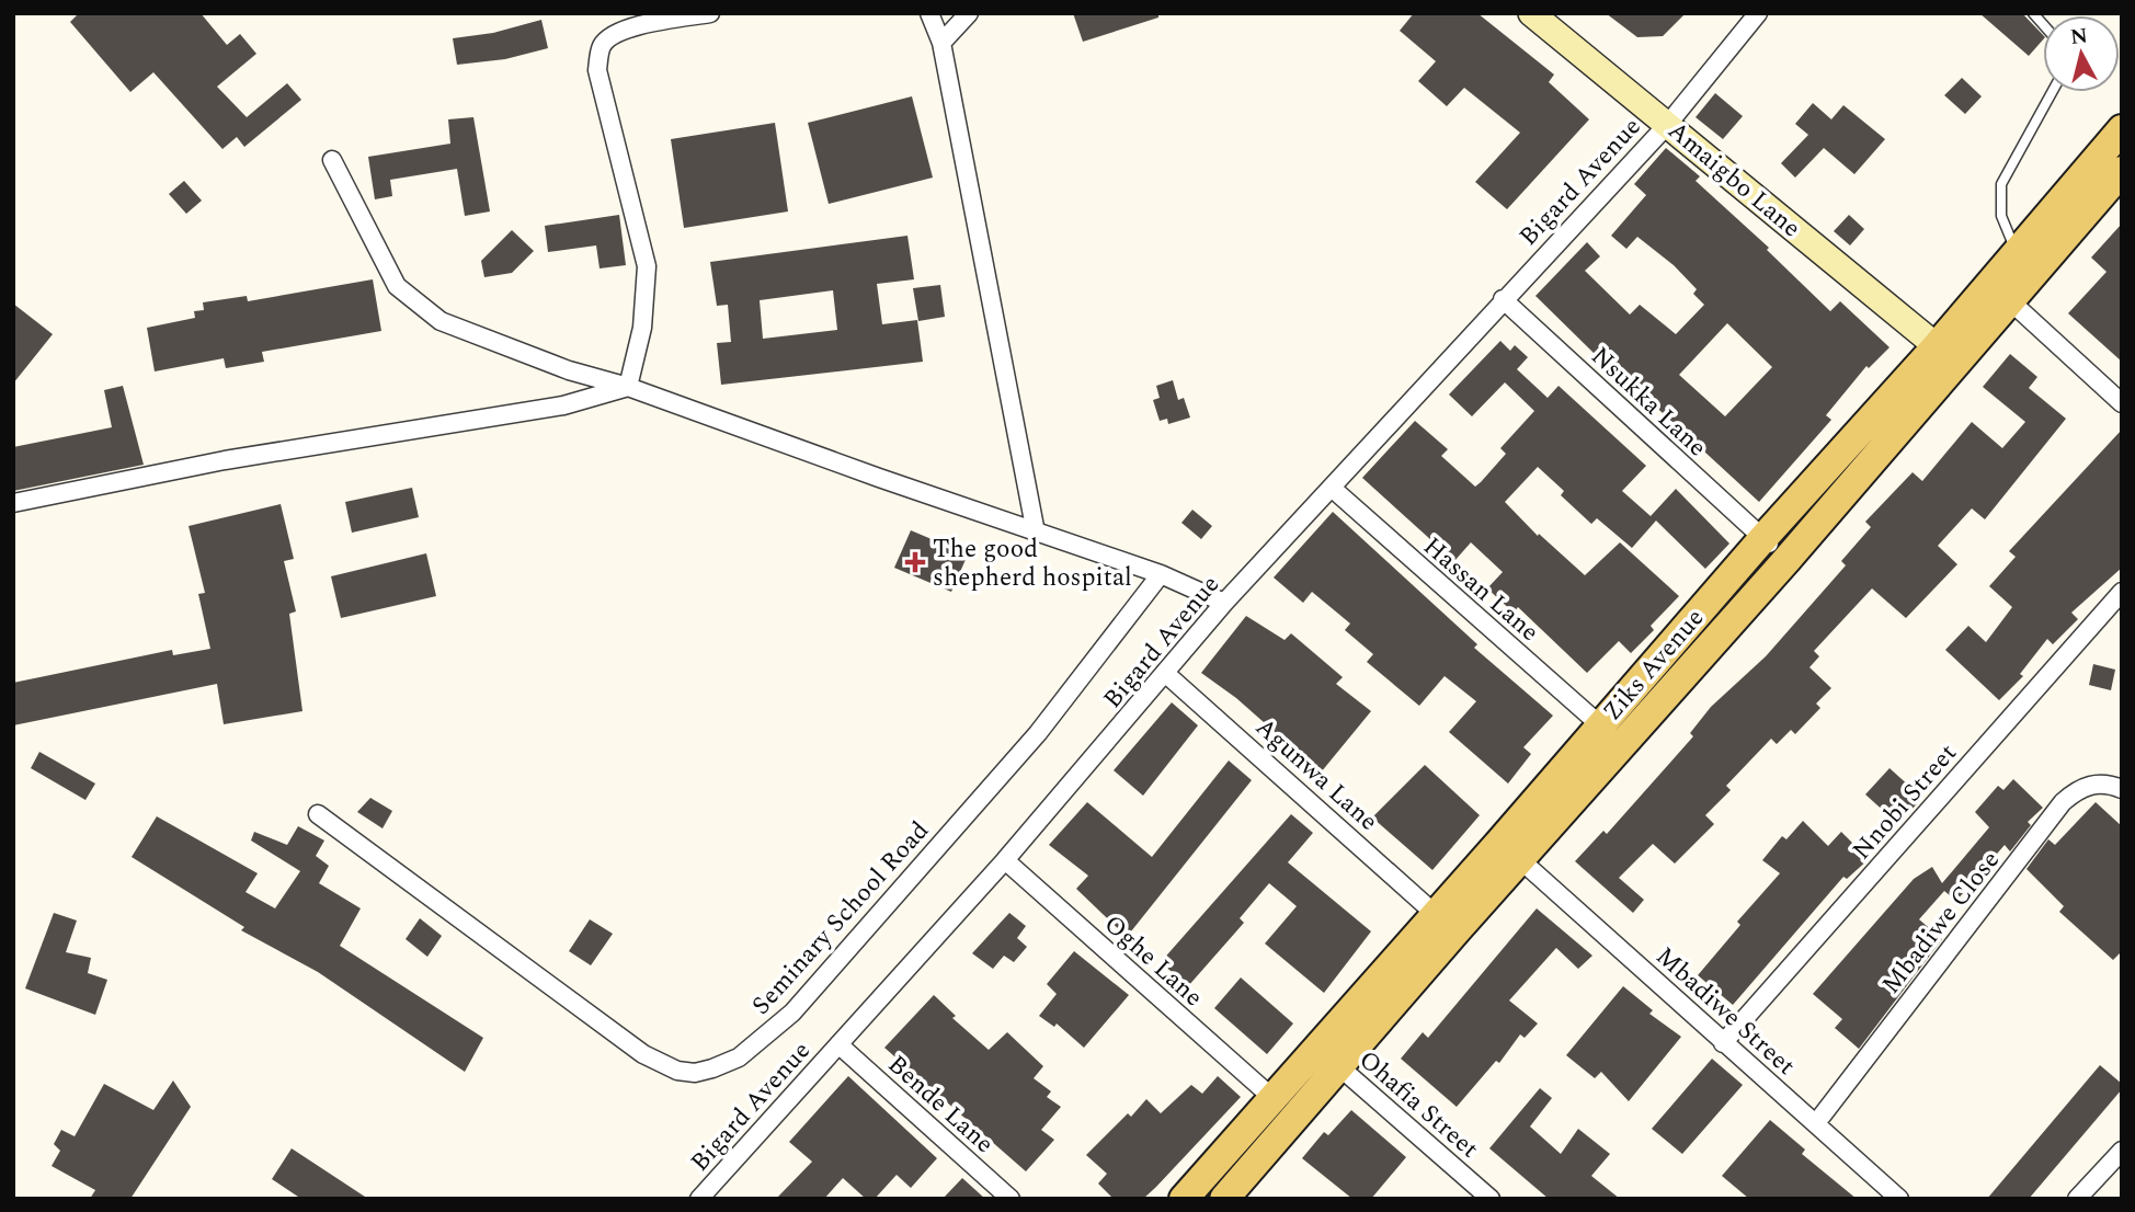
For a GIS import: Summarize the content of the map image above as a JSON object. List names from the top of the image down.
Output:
{
  "streets": {
    "main road": ["Amaigbo Lane", "Ziks Avenue"],
    "street": [
      "Bigard Avenue",
      "Nsukka Lane",
      "Hassan Lane",
      "Agunwa Lane",
      "Nnobi Street",
      "Seminary School Road",
      "Mbadiwe Close",
      "Oghe Lane",
      "Mbadiwe Street",
      "Bende Lane",
      "Ohafia Street"
    ]
  },
  "crossings": [
    ["Amaigbo Lane", "Bigard Avenue"],
    ["Amaigbo Lane", "Ziks Avenue"],
    ["Bigard Avenue", "Nsukka Lane"],
    ["Bigard Avenue", "Hassan Lane"],
    ["Bigard Avenue", "Agunwa Lane"],
    ["Bigard Avenue", "Oghe Lane"],
    ["Bigard Avenue", "Bende Lane"],
    ["Nsukka Lane", "Ziks Avenue"],
    ["Hassan Lane", "Ziks Avenue"],
    ["Ziks Avenue", "Agunwa Lane"],
    ["Ziks Avenue", "Oghe Lane"],
    ["Ziks Avenue", "Mbadiwe Street"],
    ["Ziks Avenue", "Ohafia Street"],
    ["Nnobi Street", "Mbadiwe Street"],
    ["Mbadiwe Close", "Mbadiwe Street"]
  ],
  "places": {
    "health": ["The good shepherd hospital"]
  },
  "north": "top"
}
